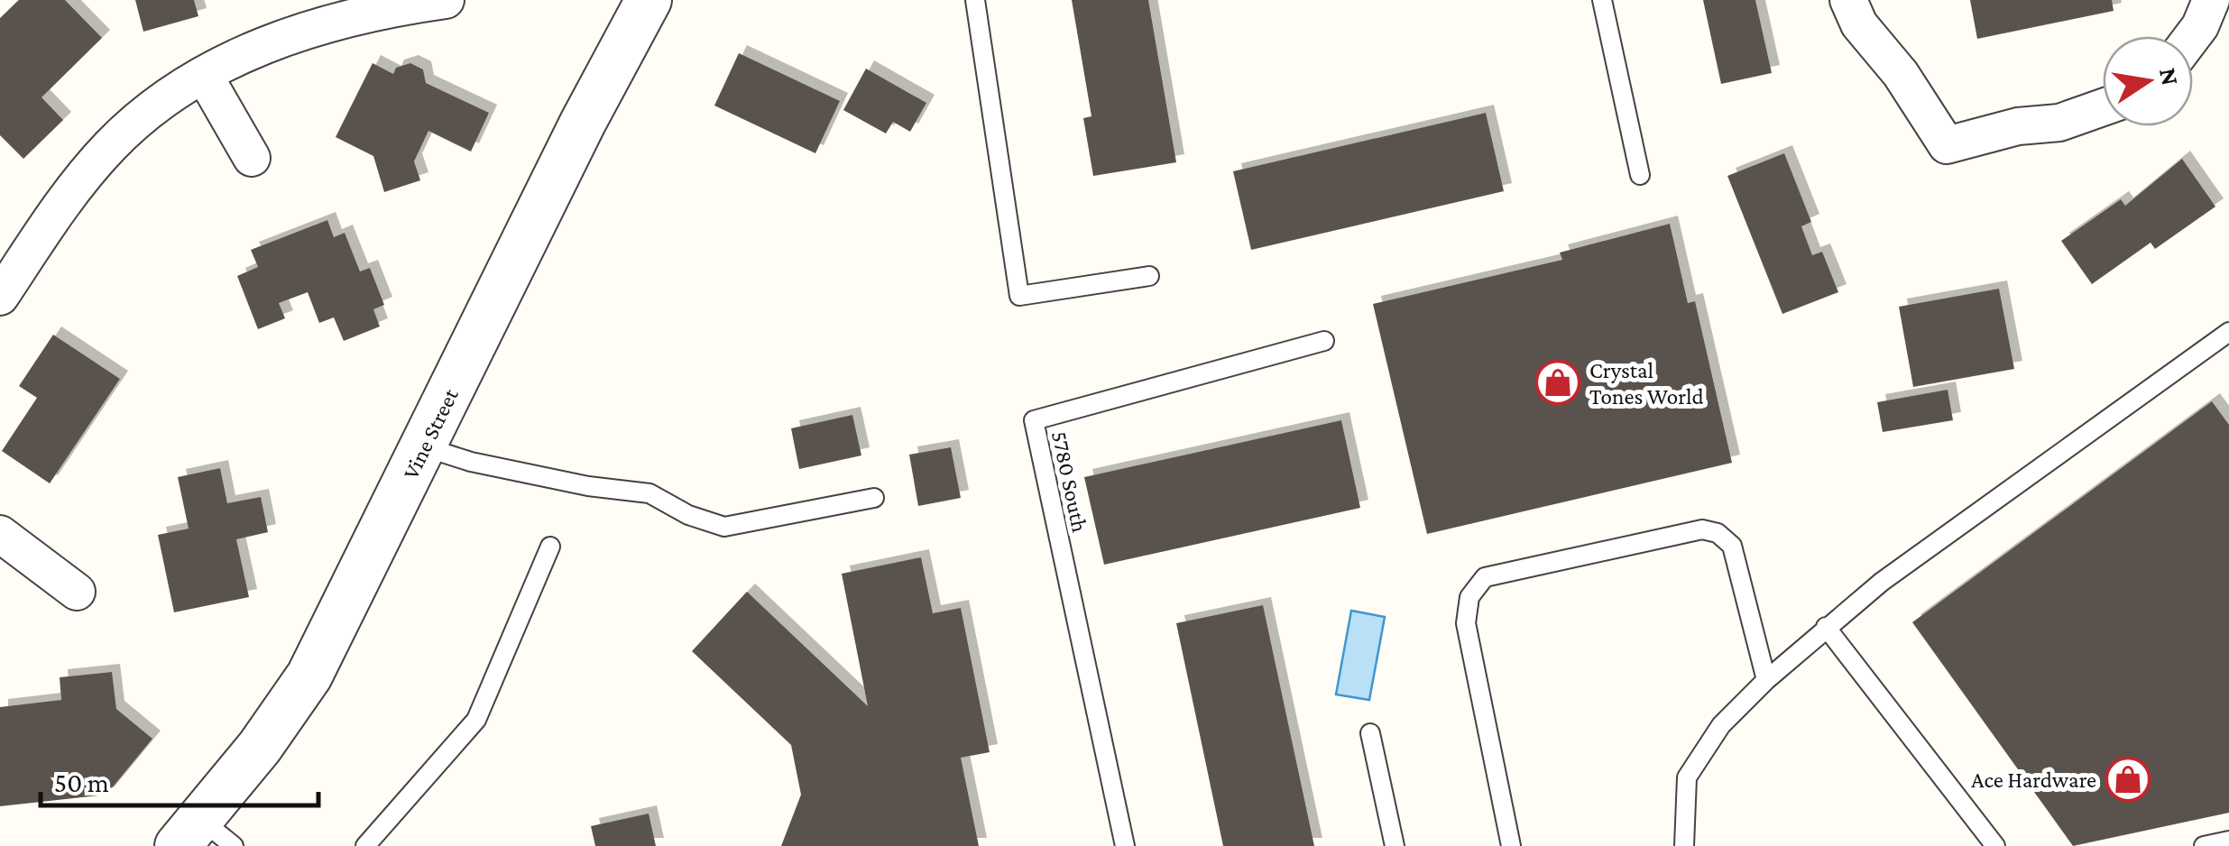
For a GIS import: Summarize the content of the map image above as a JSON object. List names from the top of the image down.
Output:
{
  "streets": {
    "street": ["Vine Street"],
    "lane": ["5780 South"]
  },
  "places": {
    "shop": ["Crystal Tones World", "Ace Hardware"]
  },
  "scale_bar": "50 m",
  "north": "right"
}
